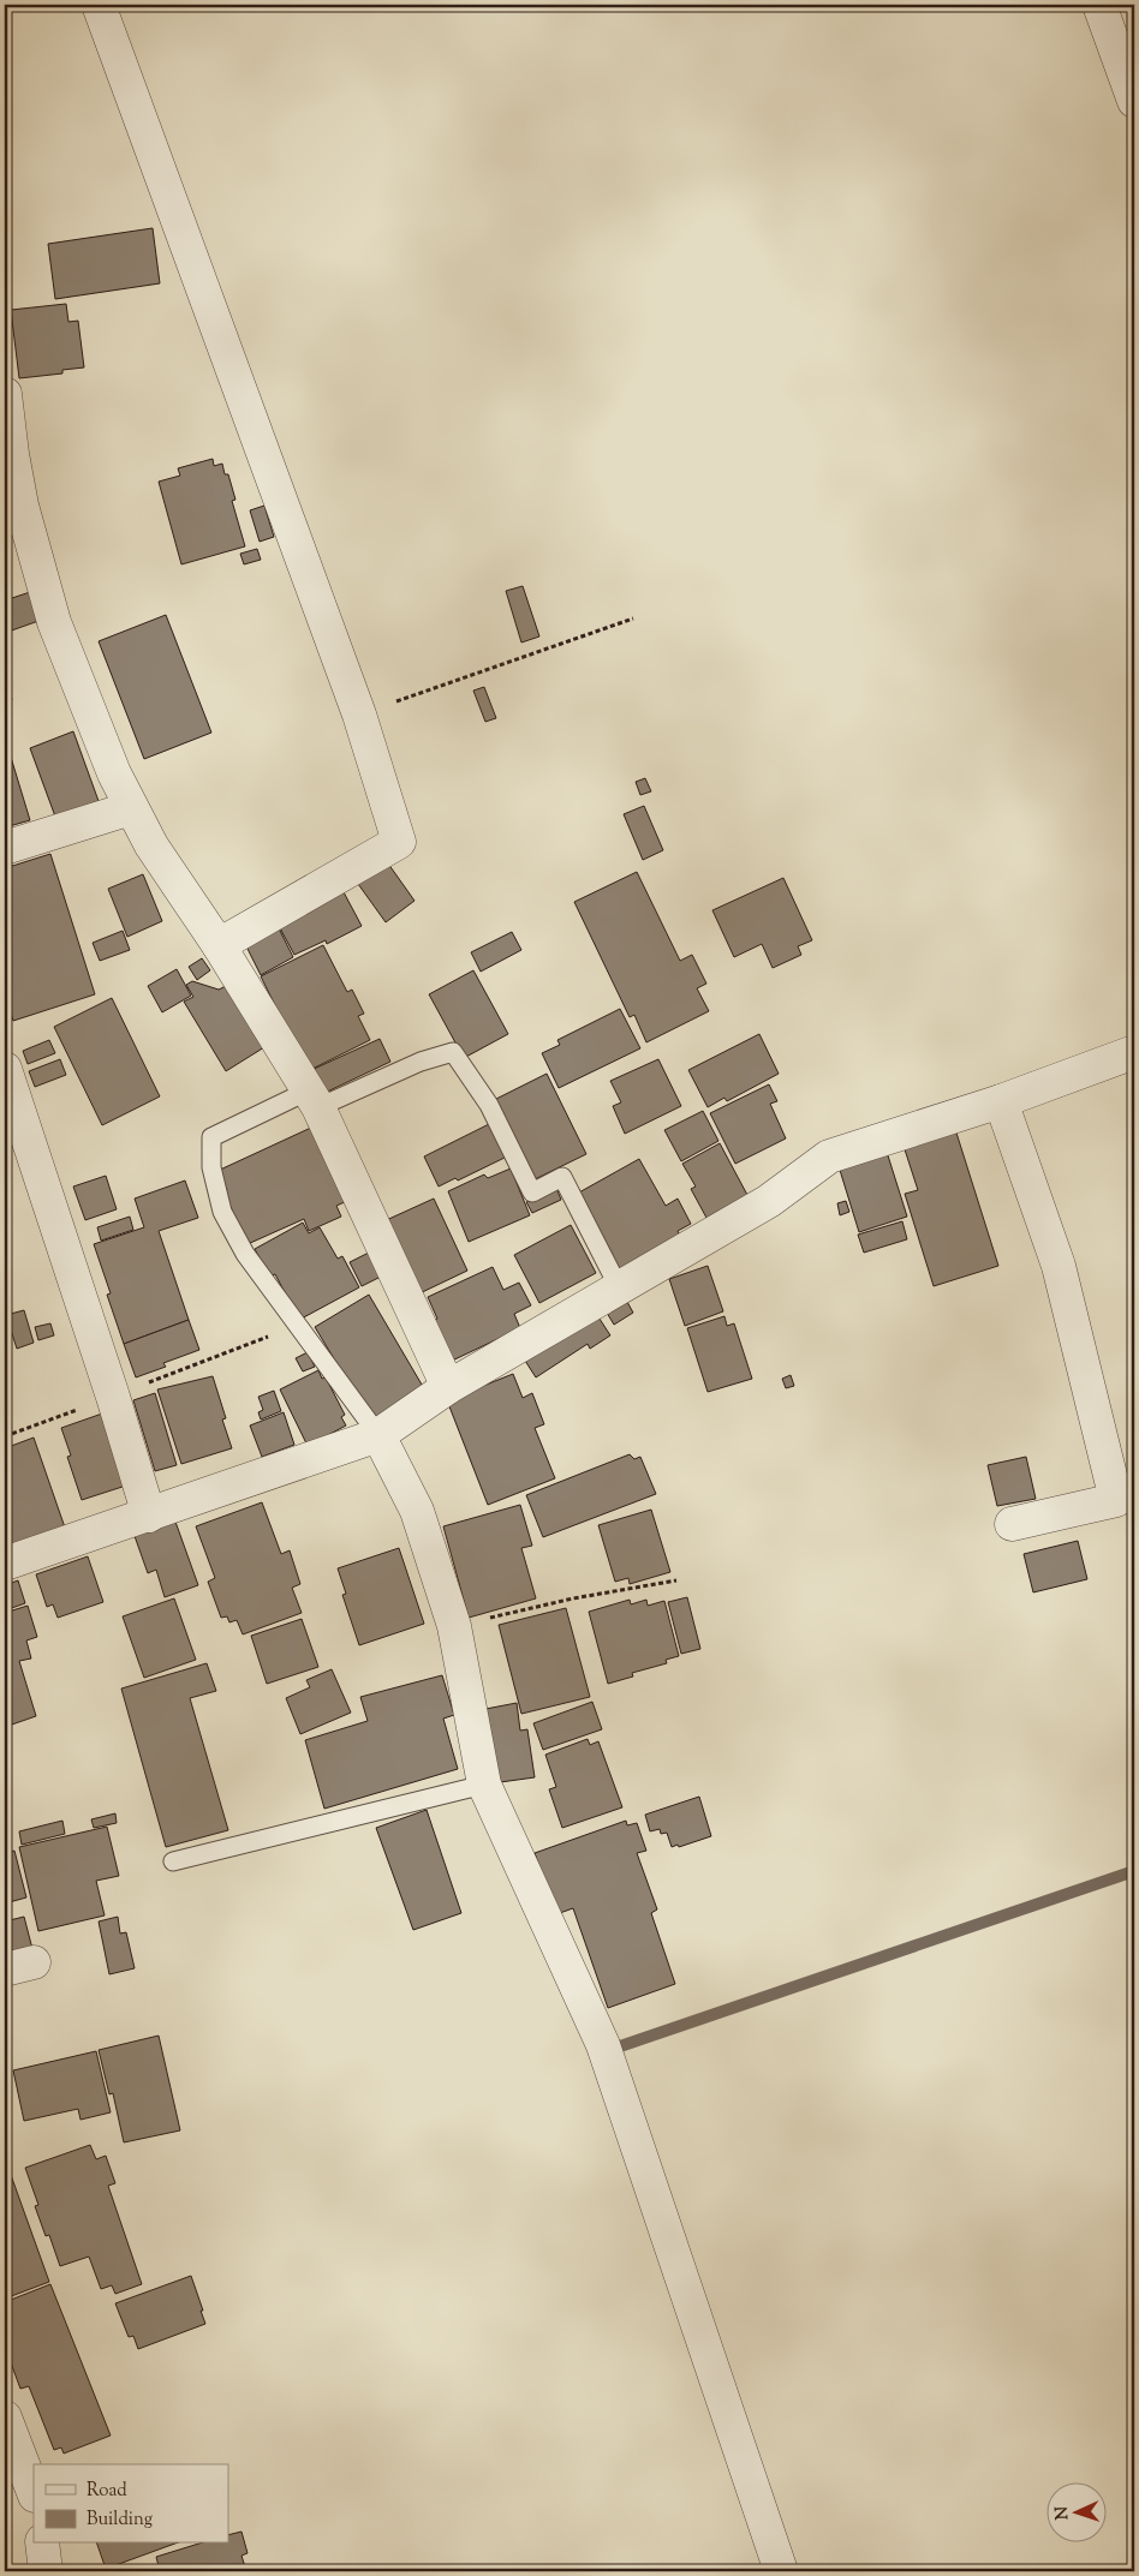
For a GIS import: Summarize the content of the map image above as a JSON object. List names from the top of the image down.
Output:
{
  "legend": ["Road", "Building"],
  "north": "left"
}
